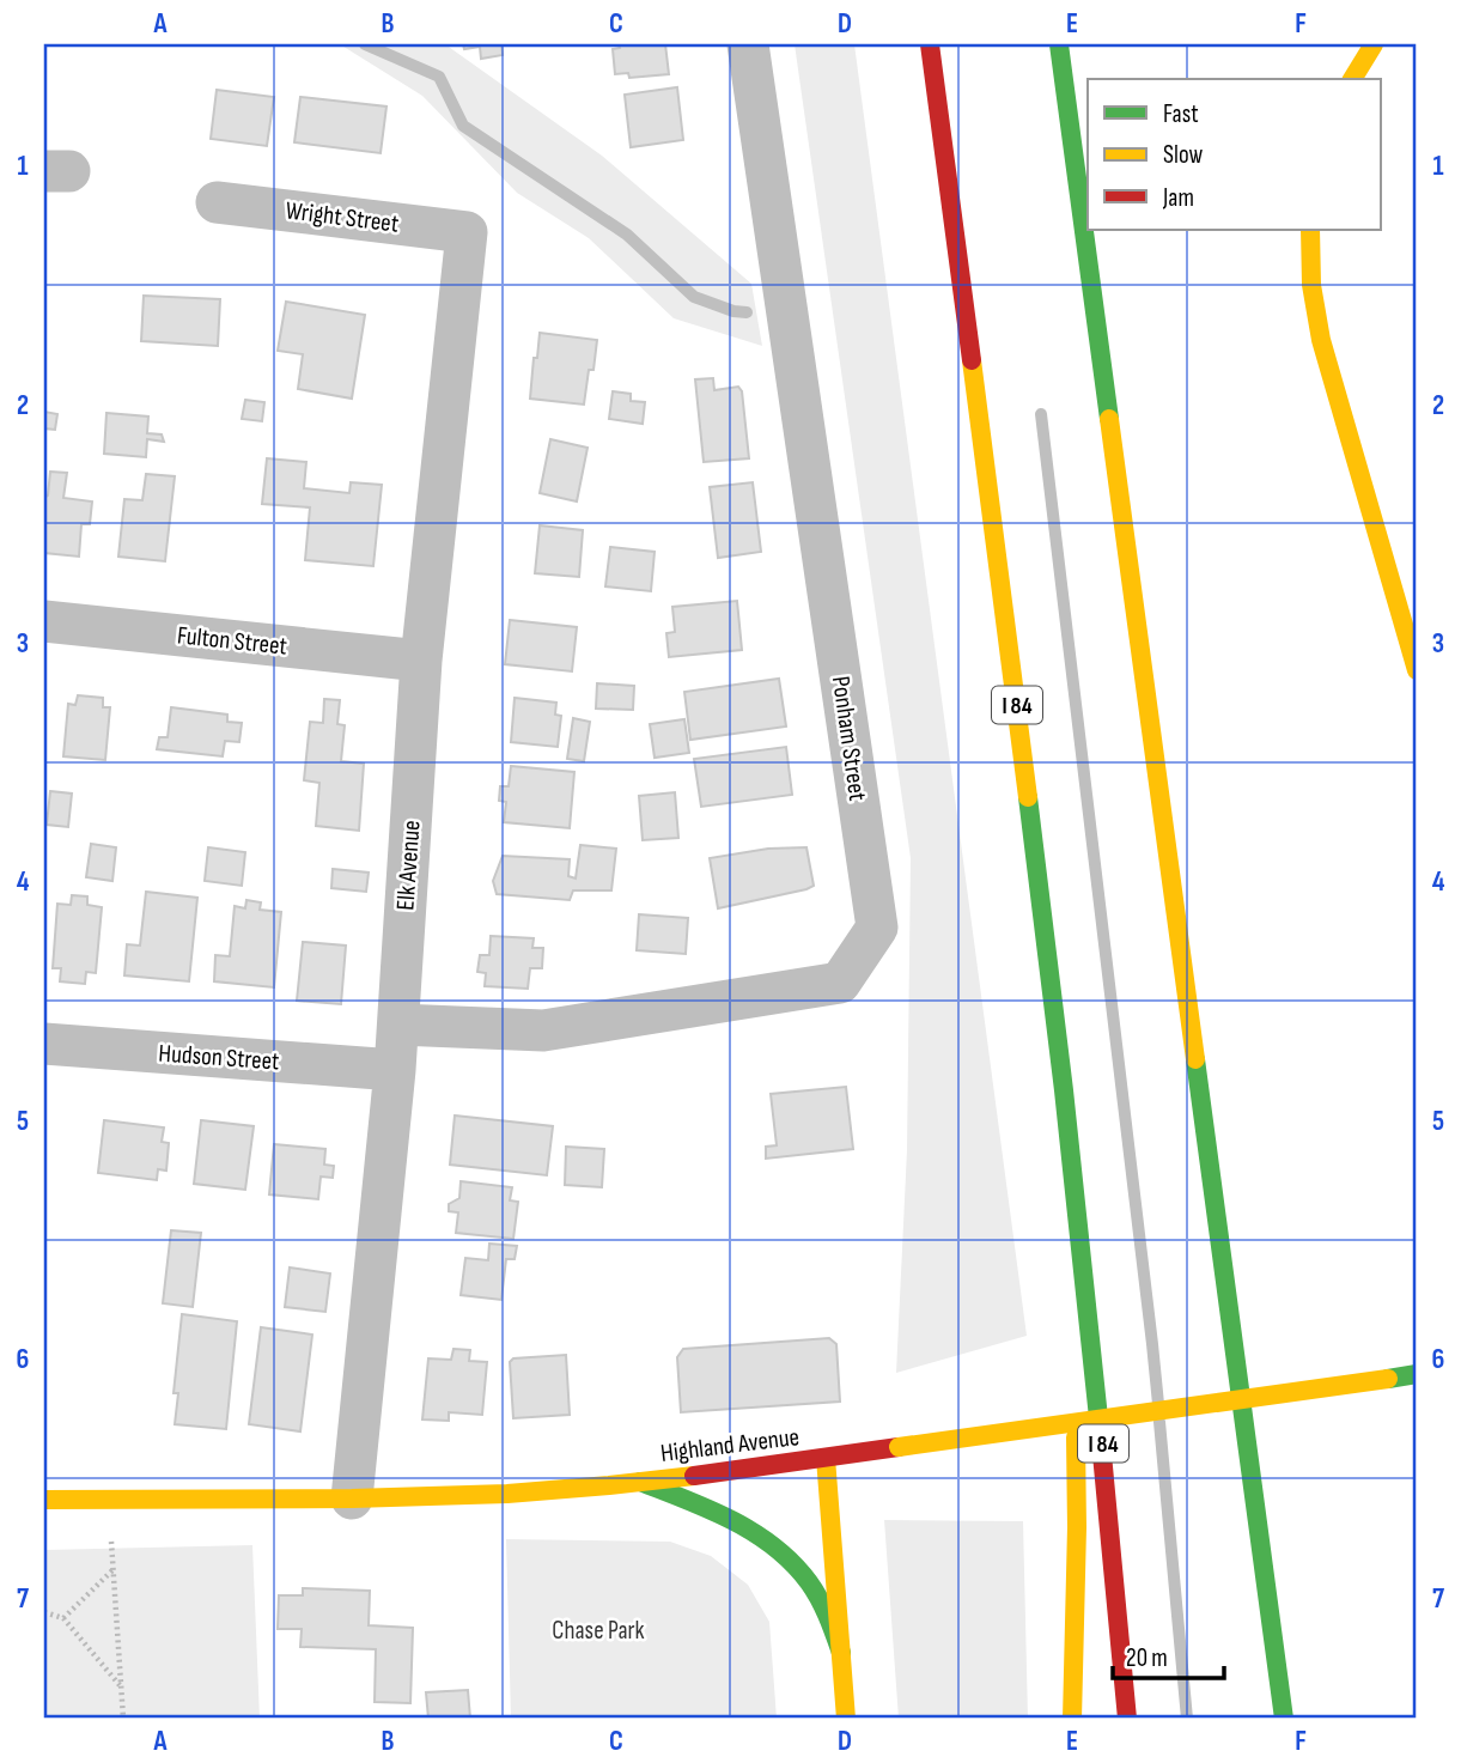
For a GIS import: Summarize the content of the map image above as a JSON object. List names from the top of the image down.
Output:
{
  "streets": {
    "main road": ["I 84", "Highland Avenue"],
    "street": [
      "Wright Street",
      "Fulton Street",
      "Ponham Street",
      "Elk Avenue",
      "Hudson Street"
    ]
  },
  "crossings": [
    ["Wright Street", "Elk Avenue"],
    ["Fulton Street", "Elk Avenue"],
    ["Ponham Street", "Elk Avenue"],
    ["Elk Avenue", "Hudson Street"],
    ["Elk Avenue", "Highland Avenue"]
  ],
  "parks": ["Chase Park"],
  "legend": ["Fast", "Slow", "Jam"],
  "scale_bar": "20 m",
  "grid": {
    "columns": [
      "A",
      "B",
      "C",
      "D",
      "E",
      "F"
    ],
    "rows": [
      "1",
      "2",
      "3",
      "4",
      "5",
      "6",
      "7"
    ]
  }
}
